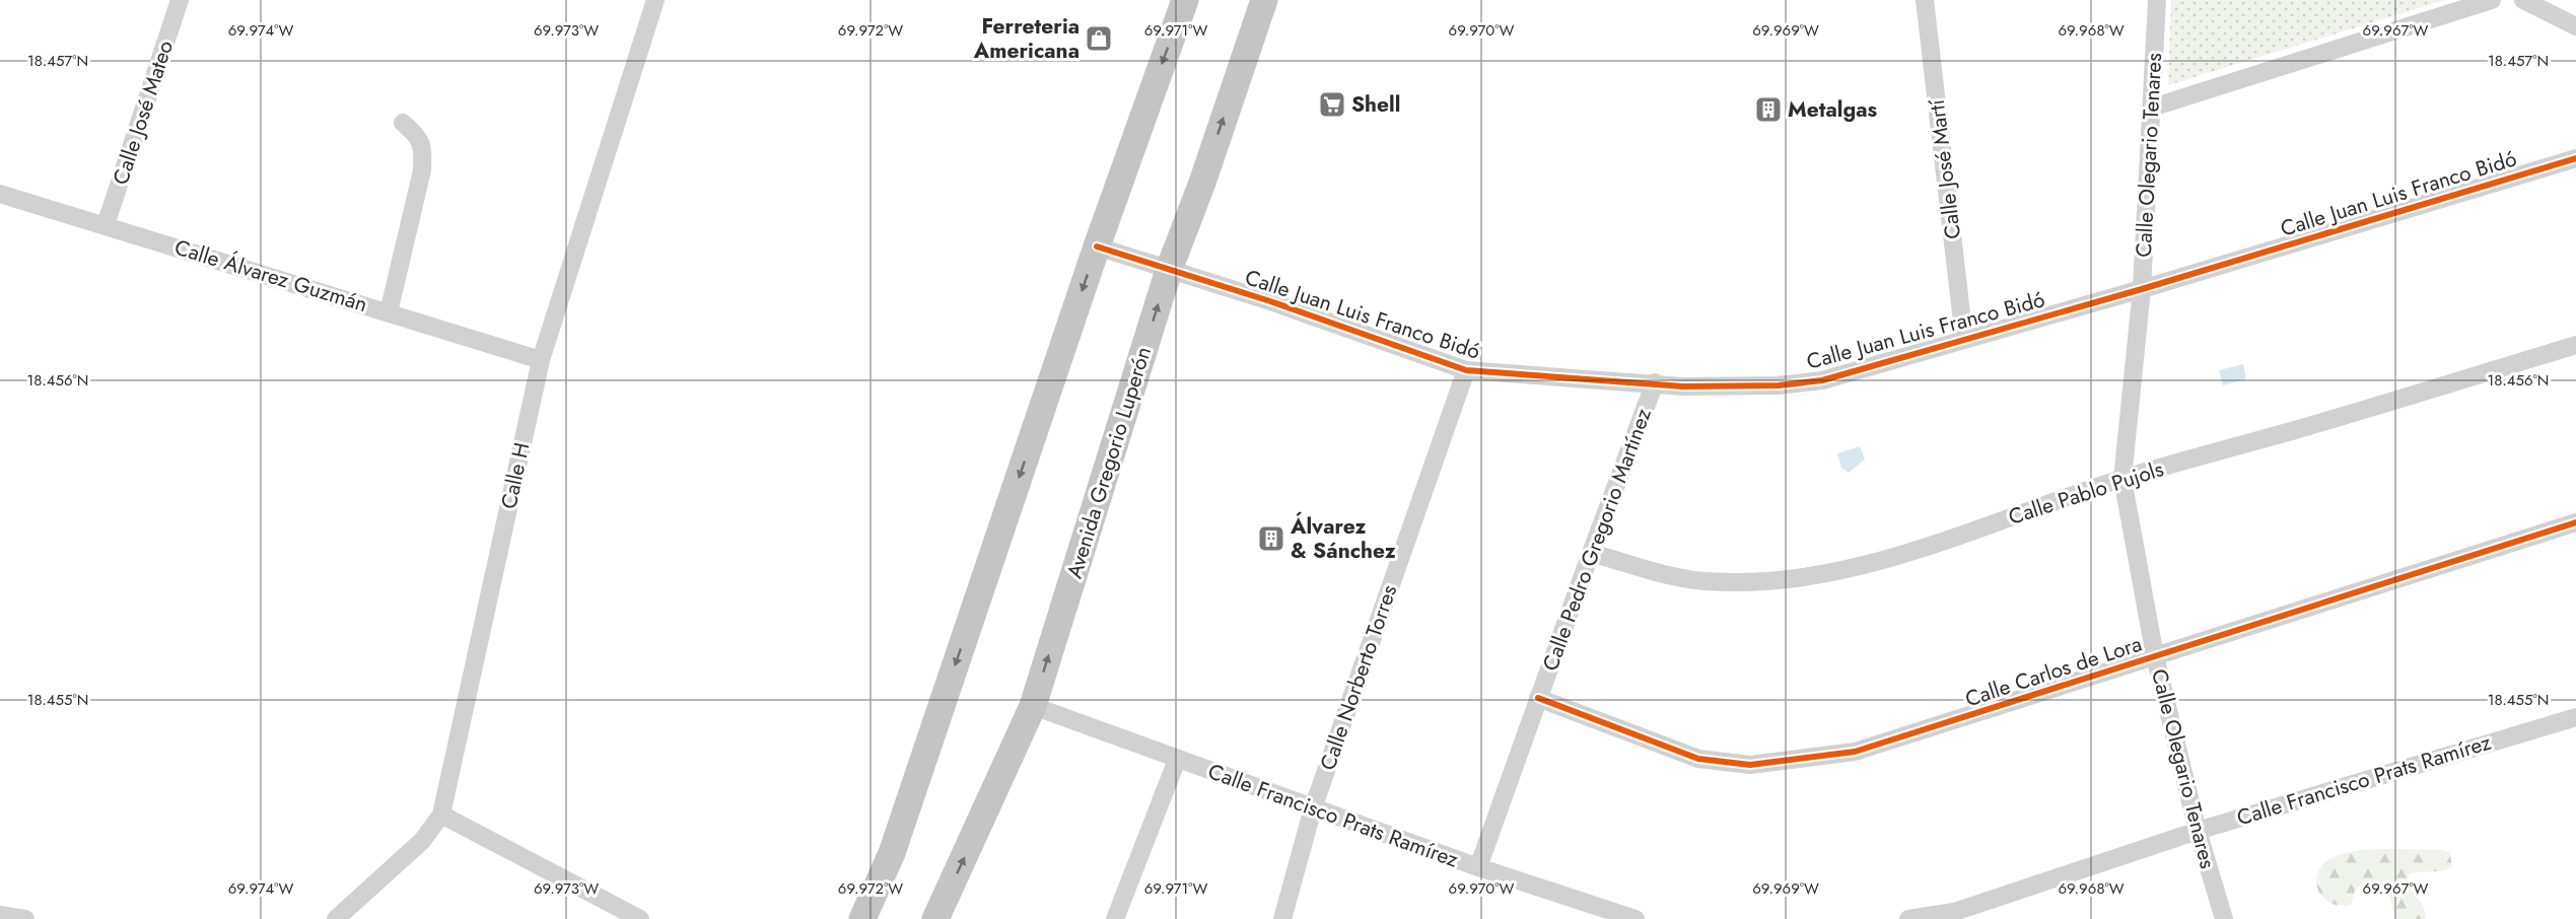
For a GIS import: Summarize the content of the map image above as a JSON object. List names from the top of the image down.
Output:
{
  "streets": {
    "main road": ["Avenida Gregorio Luperón"],
    "street": [
      "Calle José Mateo",
      "Calle Olegario Tenares",
      "Calle José Martí",
      "Calle Juan Luis Franco Bidó",
      "Calle Álvarez Guzmán",
      "Calle H",
      "Calle Pablo Pujols",
      "Calle Pedro Gregorio Martínez",
      "Calle Carlos de Lora",
      "Calle Norberto Torres",
      "Calle Francisco Prats Ramírez"
    ]
  },
  "crossings": [
    ["Calle José Mateo", "Calle Álvarez Guzmán"],
    ["Calle Olegario Tenares", "Calle Juan Luis Franco Bidó"],
    ["Calle Olegario Tenares", "Calle Pablo Pujols"],
    ["Calle Olegario Tenares", "Calle Carlos de Lora"],
    ["Calle Olegario Tenares", "Calle Francisco Prats Ramírez"],
    ["Calle José Martí", "Calle Juan Luis Franco Bidó"],
    ["Calle Juan Luis Franco Bidó", "Avenida Gregorio Luperón"],
    ["Calle Juan Luis Franco Bidó", "Calle Pedro Gregorio Martínez"],
    ["Calle Juan Luis Franco Bidó", "Calle Norberto Torres"],
    ["Calle Álvarez Guzmán", "Calle H"],
    ["Avenida Gregorio Luperón", "Calle Francisco Prats Ramírez"],
    ["Calle Pablo Pujols", "Calle Pedro Gregorio Martínez"],
    ["Calle Pedro Gregorio Martínez", "Calle Carlos de Lora"],
    ["Calle Pedro Gregorio Martínez", "Calle Francisco Prats Ramírez"],
    ["Calle Norberto Torres", "Calle Francisco Prats Ramírez"]
  ],
  "places": {
    "shop": ["Ferreteria Americana"],
    "supermarket": ["Shell"],
    "building": ["Metalgas", "Álvarez & Sánchez"]
  },
  "coordinates": [
    "69.974°W",
    "69.973°W",
    "69.972°W",
    "69.971°W",
    "69.970°W",
    "69.969°W",
    "69.968°W",
    "69.967°W",
    "18.457°N",
    "18.456°N",
    "18.455°N"
  ]
}
